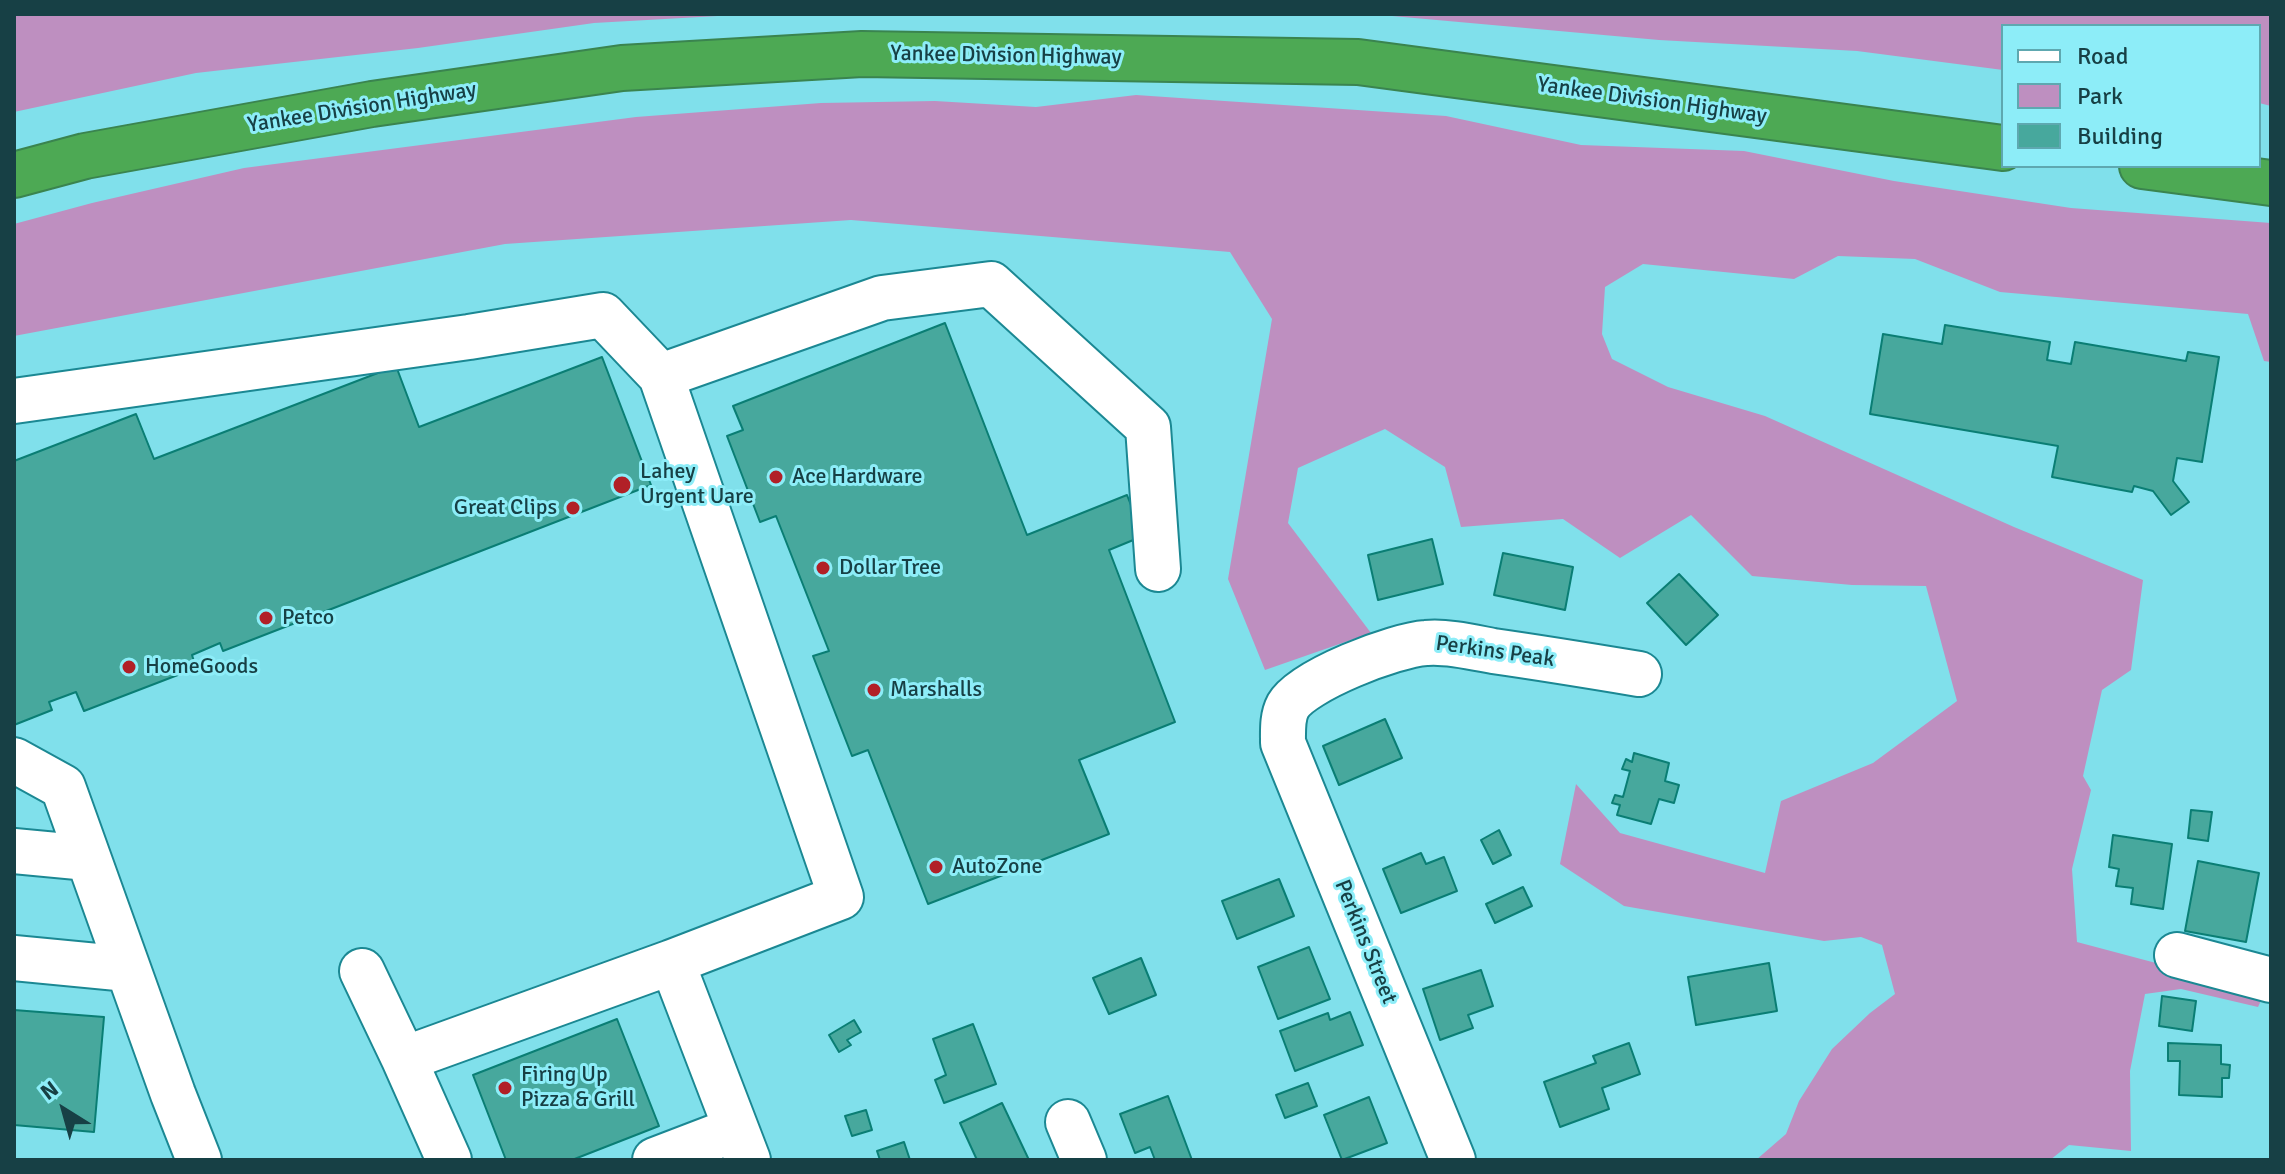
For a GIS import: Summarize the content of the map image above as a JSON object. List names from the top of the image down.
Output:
{
  "streets": {
    "highway": ["Yankee Division Highway"],
    "street": ["Perkins Peak", "Perkins Street"]
  },
  "crossings": [
    ["Perkins Peak", "Perkins Street"]
  ],
  "places": [
    "Ace Hardware",
    "Lahey Urgent Uare",
    "Great Clips",
    "Dollar Tree",
    "Petco",
    "HomeGoods",
    "Marshalls",
    "AutoZone",
    "Firing Up Pizza & Grill"
  ],
  "legend": ["Road", "Park", "Building"],
  "north": "top left"
}
